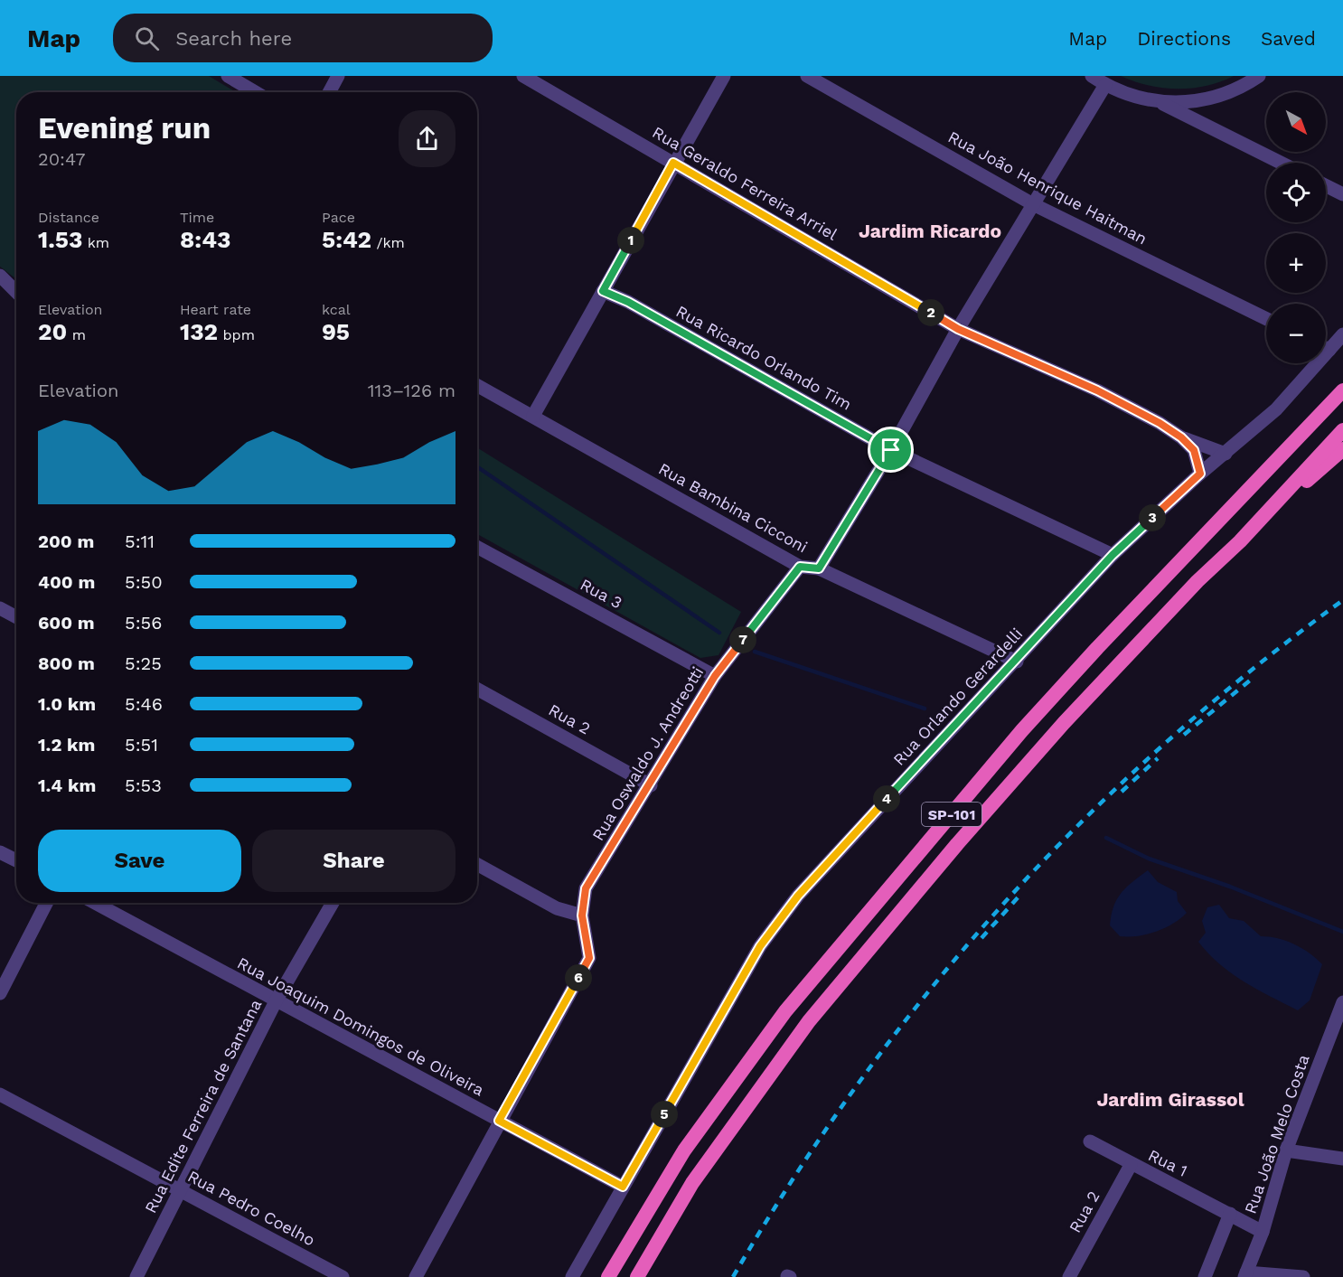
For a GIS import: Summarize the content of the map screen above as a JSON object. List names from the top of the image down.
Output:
{
  "streets": {
    "highway": ["SP-101"],
    "street": [
      "Rua Geraldo Ferreira Arriel",
      "Rua João Henrique Haitman",
      "Rua Ricardo Orlando Tim",
      "Rua Bambina Cicconi",
      "Rua 3",
      "Rua Orlando Gerardelli",
      "Rua 2",
      "Rua Oswaldo J. Andreotti",
      "Rua Joaquim Domingos de Oliveira",
      "Rua Edite Ferreira de Santana",
      "Rua João Melo Costa",
      "Rua 1",
      "Rua Pedro Coelho"
    ]
  },
  "crossings": [
    ["Rua Geraldo Ferreira Arriel", "Rua Orlando Gerardelli"],
    ["Rua Ricardo Orlando Tim", "Rua Orlando Gerardelli"],
    ["Rua Bambina Cicconi", "Rua Orlando Gerardelli"],
    ["Rua Bambina Cicconi", "Rua Oswaldo J. Andreotti"],
    ["Rua 3", "Rua Oswaldo J. Andreotti"],
    ["Rua Orlando Gerardelli", "Rua Joaquim Domingos de Oliveira"],
    ["Rua 2", "Rua Oswaldo J. Andreotti"],
    ["Rua 2", "Rua 1"],
    ["Rua Oswaldo J. Andreotti", "Rua Joaquim Domingos de Oliveira"],
    ["Rua Joaquim Domingos de Oliveira", "Rua Edite Ferreira de Santana"],
    ["Rua Edite Ferreira de Santana", "Rua Pedro Coelho"],
    ["Rua João Melo Costa", "Rua 1"]
  ],
  "districts": ["Jardim Ricardo", "Jardim Girassol"],
  "north": "bottom right",
  "page": {
    "header": "Map",
    "search": "Search here",
    "nav": ["Map", "Directions", "Saved"],
    "map_buttons": ["+", "−"],
    "heading": ["Evening run", "20:47"],
    "stats": [
      ["Distance", "1.53 km"],
      ["Time", "8:43"],
      ["Pace", "5:42 /km"],
      ["Elevation", "20 m"],
      ["Heart rate", "132 bpm"],
      ["kcal", "95"]
    ],
    "pins": [
      "1",
      "2",
      "3",
      "7",
      "4",
      "6",
      "5"
    ],
    "chart": ["Elevation", "113–126 m"],
    "list": [
      {
        "name": "200 m",
        "note": "5:11"
      },
      {
        "name": "400 m",
        "note": "5:50"
      },
      {
        "name": "600 m",
        "note": "5:56"
      },
      {
        "name": "800 m",
        "note": "5:25"
      },
      {
        "name": "1.0 km",
        "note": "5:46"
      },
      {
        "name": "1.2 km",
        "note": "5:51"
      },
      {
        "name": "1.4 km",
        "note": "5:53"
      }
    ],
    "buttons": ["Save", "Share"]
  }
}
